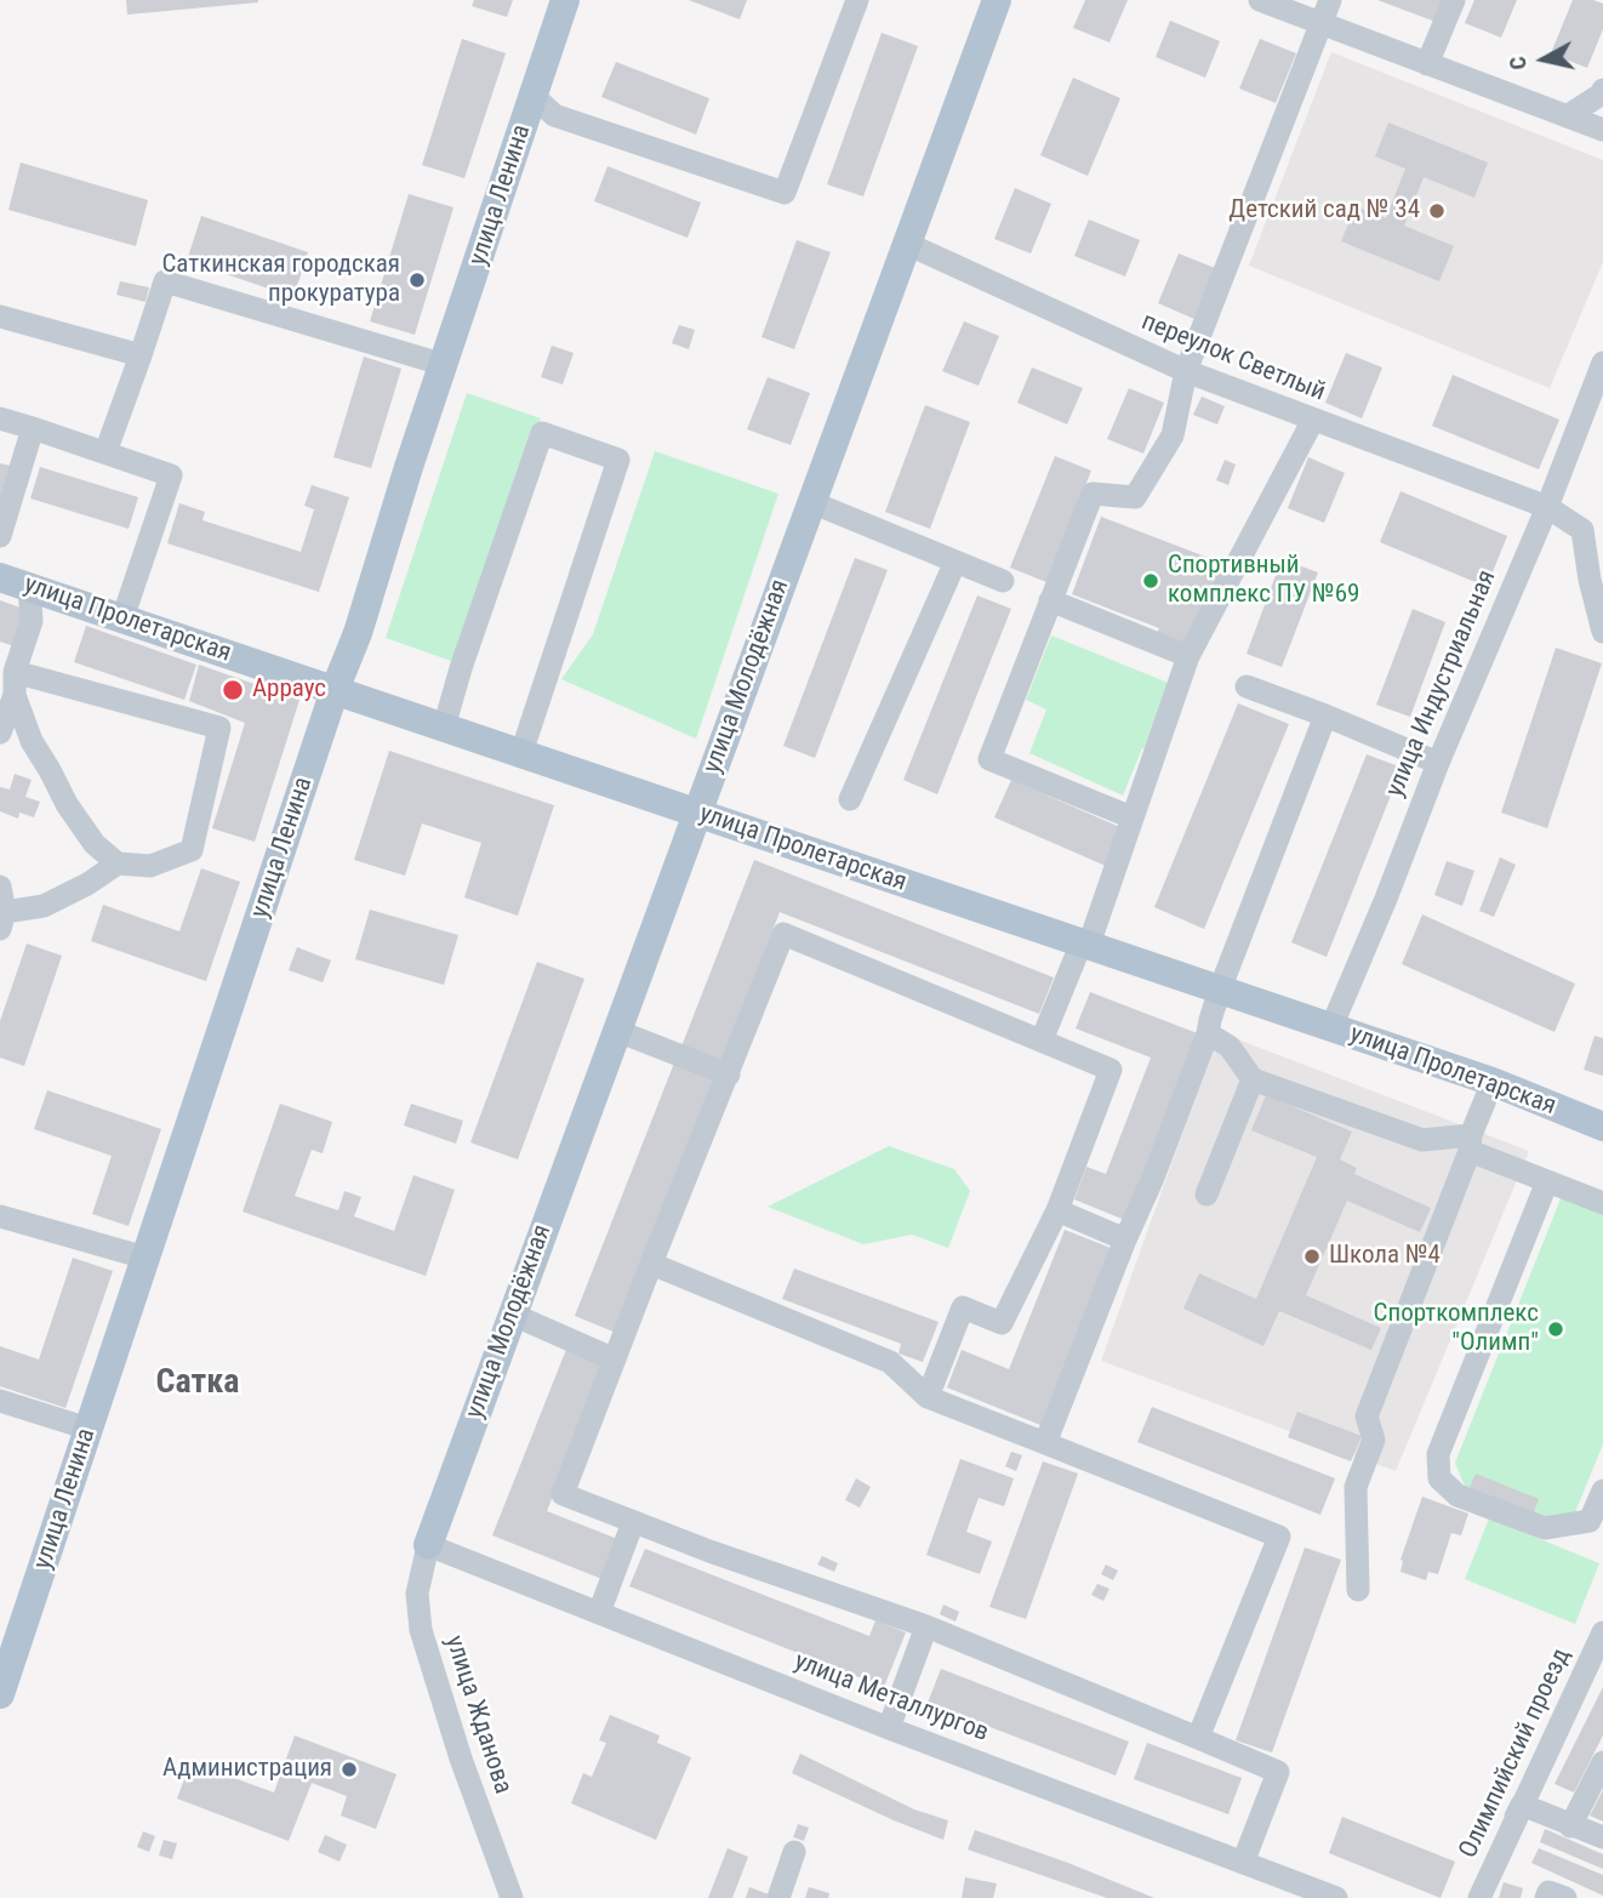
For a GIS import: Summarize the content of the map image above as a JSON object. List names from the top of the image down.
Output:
{
  "streets": {
    "main road": ["улица Ленина", "улица Пролетарская", "улица Молодёжная"],
    "street": [
      "переулок Светлый",
      "улица Индустриальная",
      "улица Металлургов",
      "улица Жданова",
      "Олимпийский проезд"
    ]
  },
  "crossings": [
    ["улица Ленина", "улица Пролетарская"],
    ["переулок Светлый", "улица Молодёжная"],
    ["переулок Светлый", "улица Индустриальная"],
    ["улица Пролетарская", "улица Молодёжная"],
    ["улица Пролетарская", "улица Индустриальная"],
    ["улица Молодёжная", "улица Металлургов"],
    ["улица Молодёжная", "улица Жданова"],
    ["улица Металлургов", "улица Жданова"]
  ],
  "districts": ["Сатка"],
  "places": [
    "Детский сад № 34",
    "Саткинская городская прокуратура",
    "Спортивный комплекс ПУ №69",
    "Арраус",
    "Школа №4",
    "Спорткомплекс \"Олимп\"",
    "Администрация"
  ],
  "north": "left"
}
